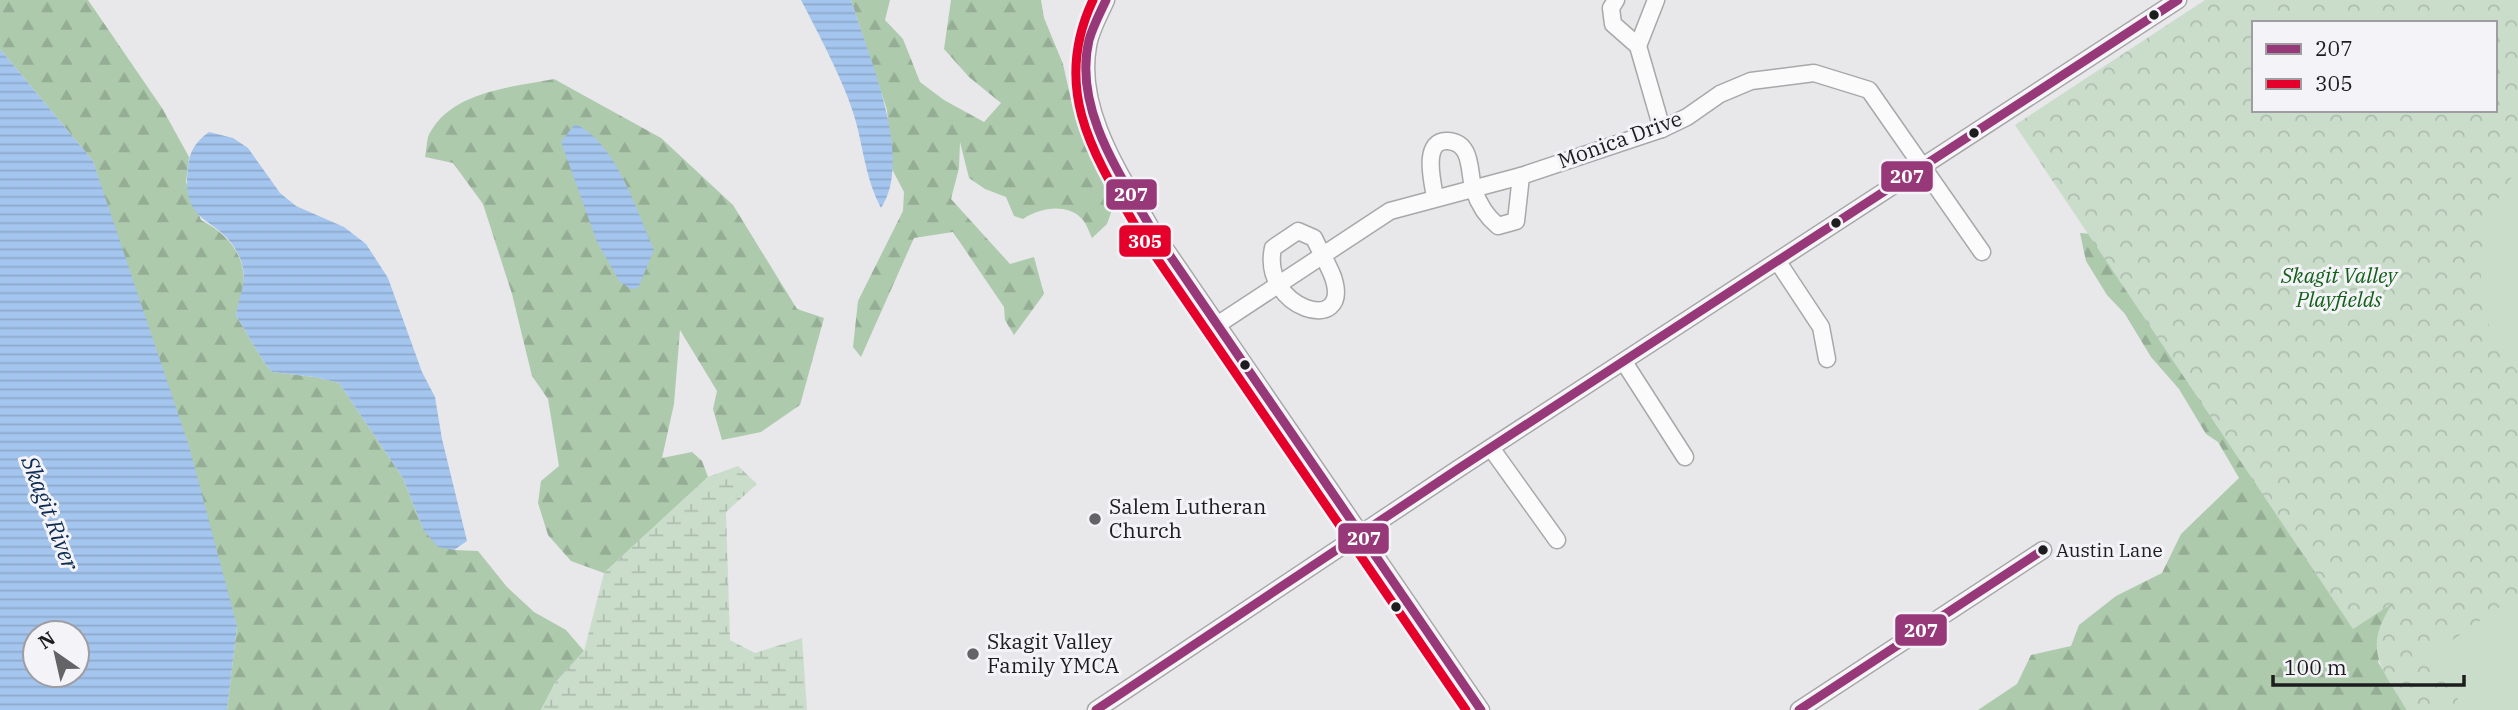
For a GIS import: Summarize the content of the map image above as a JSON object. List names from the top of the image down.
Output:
{
  "streets": {
    "street": ["Monica Drive"]
  },
  "water": ["Skagit River"],
  "parks": ["Skagit Valley Playfields"],
  "places": ["Salem Lutheran Church", "Austin Lane", "Skagit Valley Family YMCA"],
  "lines": ["transit line 207", "transit line 305"],
  "legend": ["207", "305"],
  "scale_bar": "100 m",
  "north": "top left"
}
